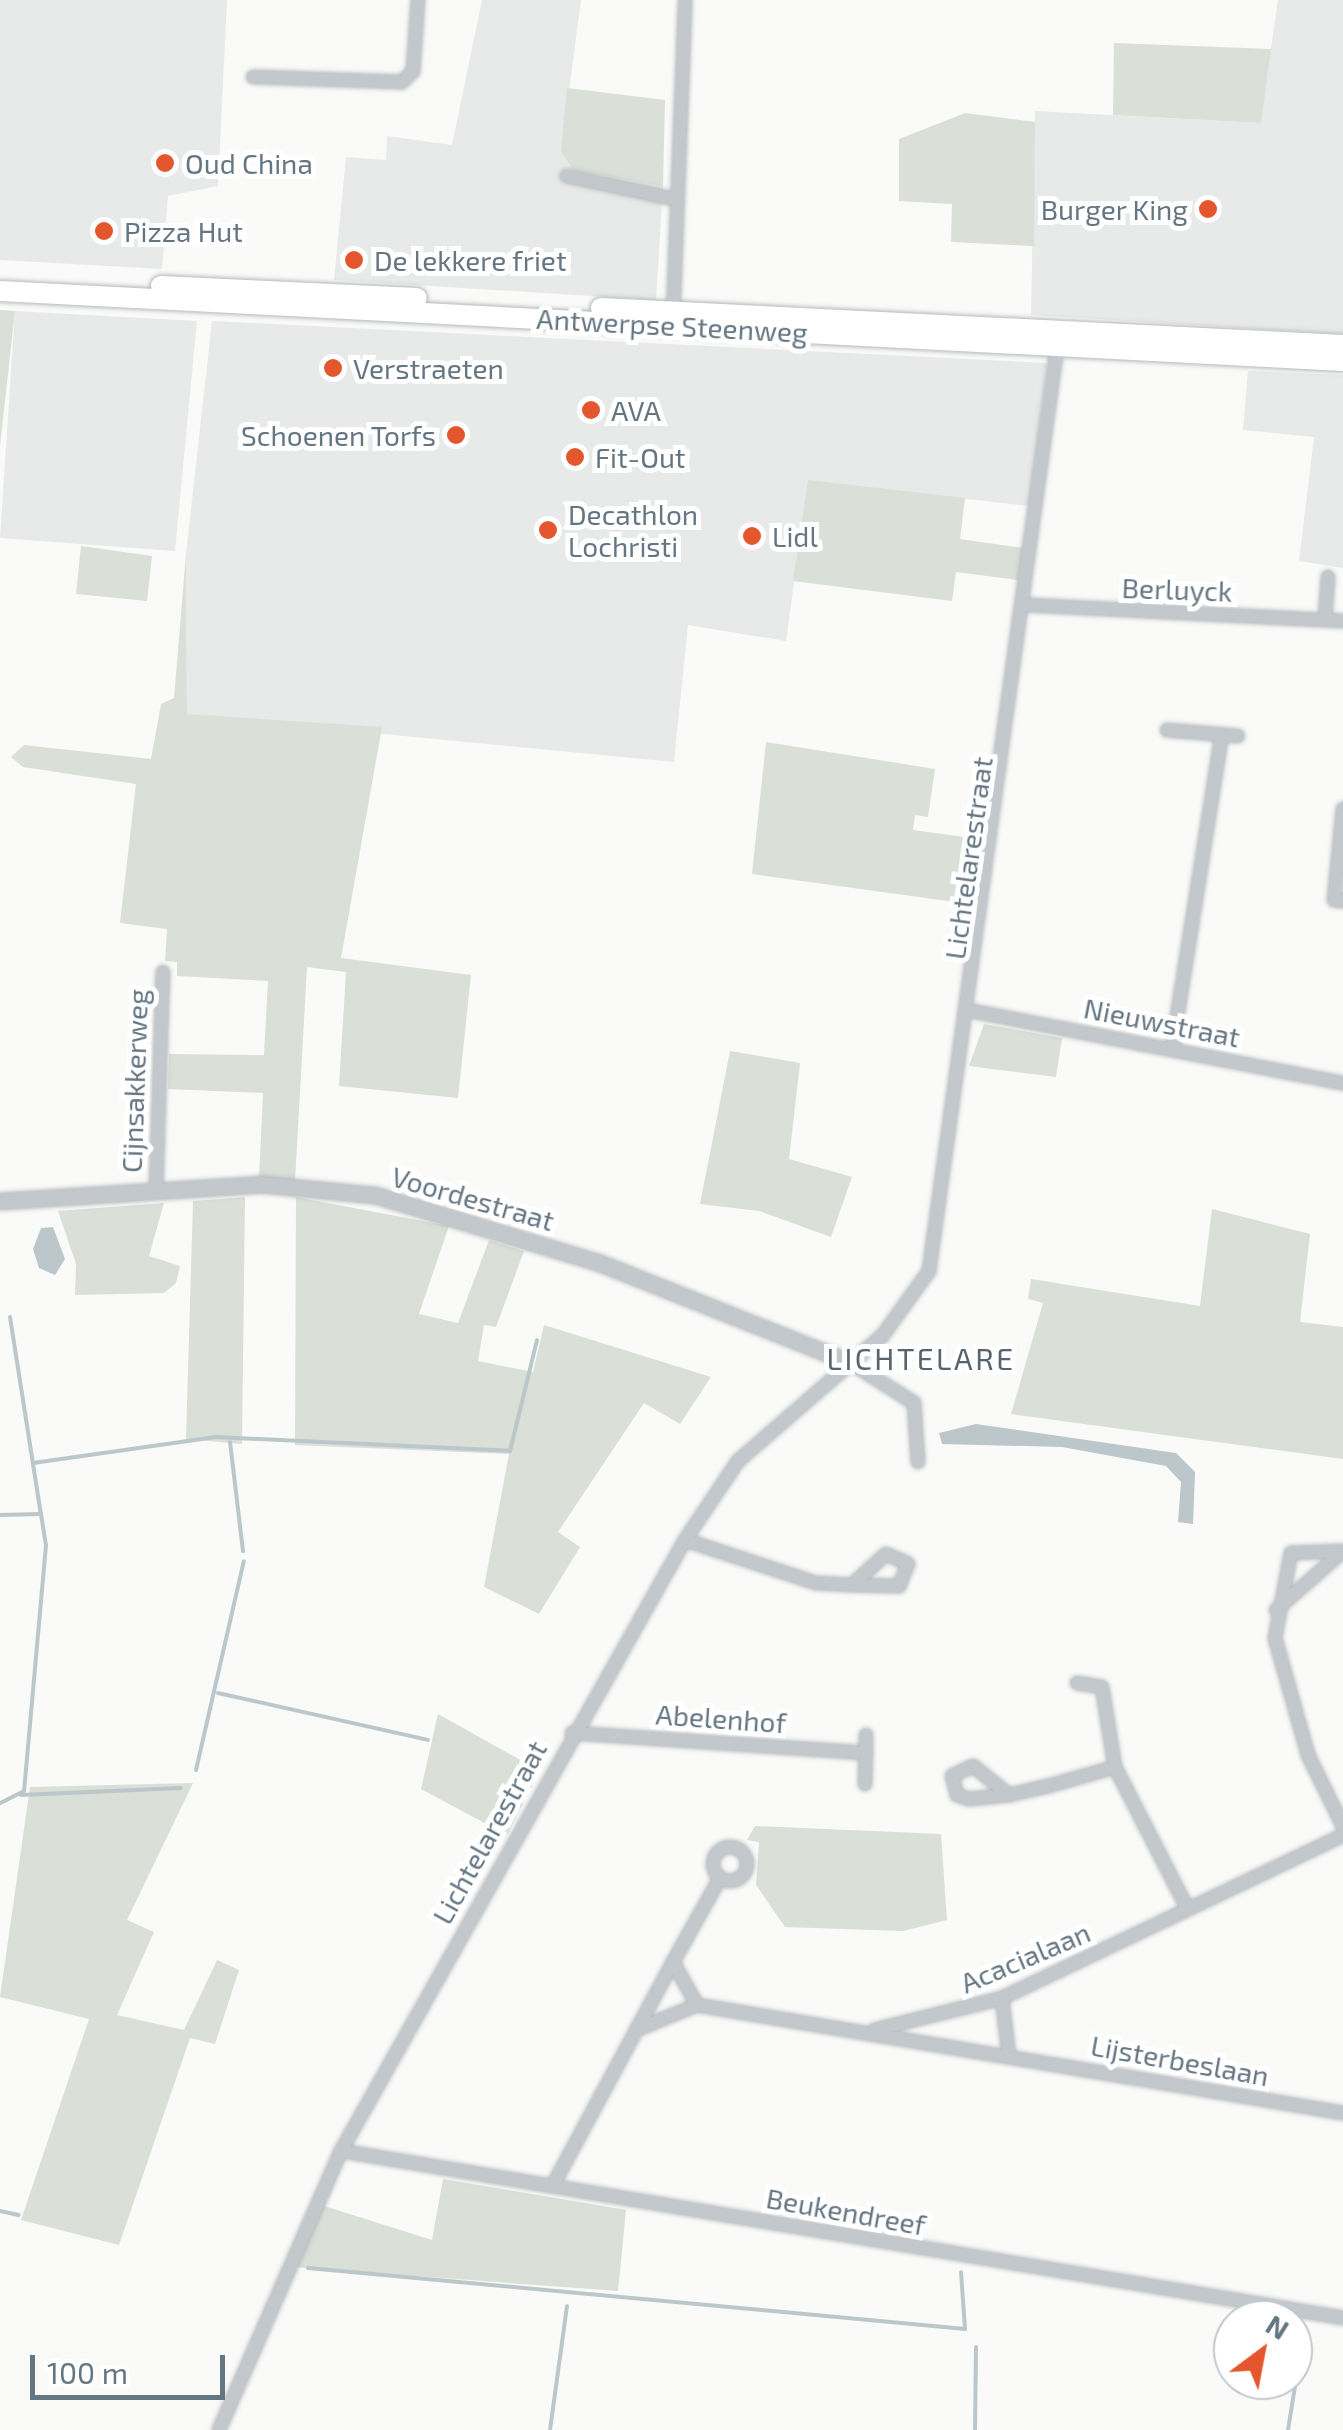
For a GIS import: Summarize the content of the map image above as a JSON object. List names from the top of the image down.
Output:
{
  "streets": {
    "main road": ["Antwerpse Steenweg"],
    "street": [
      "Berluyck",
      "Lichtelarestraat",
      "Nieuwstraat",
      "Cijnsakkerweg",
      "Voordestraat",
      "Abelenhof",
      "Acacialaan",
      "Lijsterbeslaan",
      "Beukendreef"
    ]
  },
  "crossings": [
    ["Antwerpse Steenweg", "Lichtelarestraat"],
    ["Berluyck", "Lichtelarestraat"],
    ["Lichtelarestraat", "Nieuwstraat"],
    ["Lichtelarestraat", "Voordestraat"],
    ["Lichtelarestraat", "Abelenhof"],
    ["Lichtelarestraat", "Beukendreef"],
    ["Cijnsakkerweg", "Voordestraat"],
    ["Acacialaan", "Lijsterbeslaan"]
  ],
  "districts": ["LICHTELARE"],
  "places": [
    "Oud China",
    "Burger King",
    "Pizza Hut",
    "De lekkere friet",
    "Verstraeten",
    "AVA",
    "Schoenen Torfs",
    "Fit-Out",
    "Decathlon Lochristi",
    "Lidl"
  ],
  "scale_bar": "100 m",
  "north": "top right"
}
